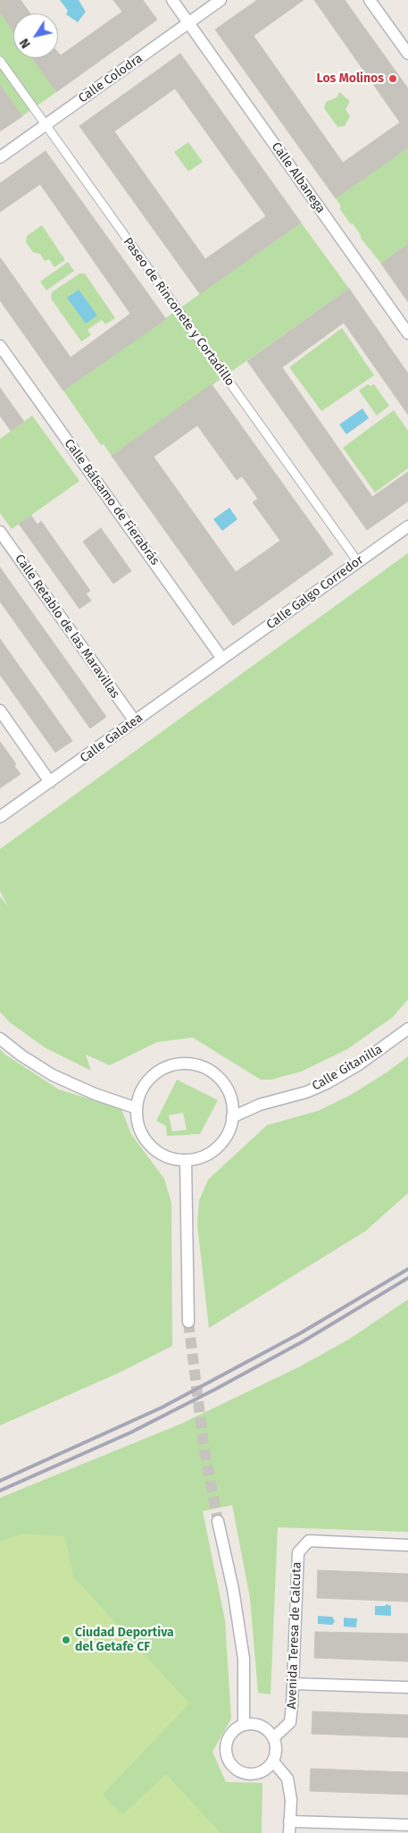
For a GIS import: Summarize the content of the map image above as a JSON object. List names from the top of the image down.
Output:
{
  "streets": {
    "street": [
      "Calle Colodra",
      "Calle Albanega",
      "Paseo de Rinconete y Cortadillo",
      "Calle Bálsamo de Fierabrás",
      "Calle Galgo Corredor",
      "Calle Retablo de las Maravillas",
      "Calle Galatea",
      "Calle Gitanilla",
      "Avenida Teresa de Calcuta"
    ]
  },
  "crossings": [
    ["Calle Colodra", "Calle Albanega"],
    ["Calle Colodra", "Paseo de Rinconete y Cortadillo"],
    ["Paseo de Rinconete y Cortadillo", "Calle Galgo Corredor"],
    ["Calle Bálsamo de Fierabrás", "Calle Galgo Corredor"],
    ["Calle Bálsamo de Fierabrás", "Calle Galatea"],
    ["Calle Galgo Corredor", "Calle Galatea"],
    ["Calle Retablo de las Maravillas", "Calle Galatea"]
  ],
  "places": ["Los Molinos", "Ciudad Deportiva del Getafe CF"],
  "north": "bottom left"
}
